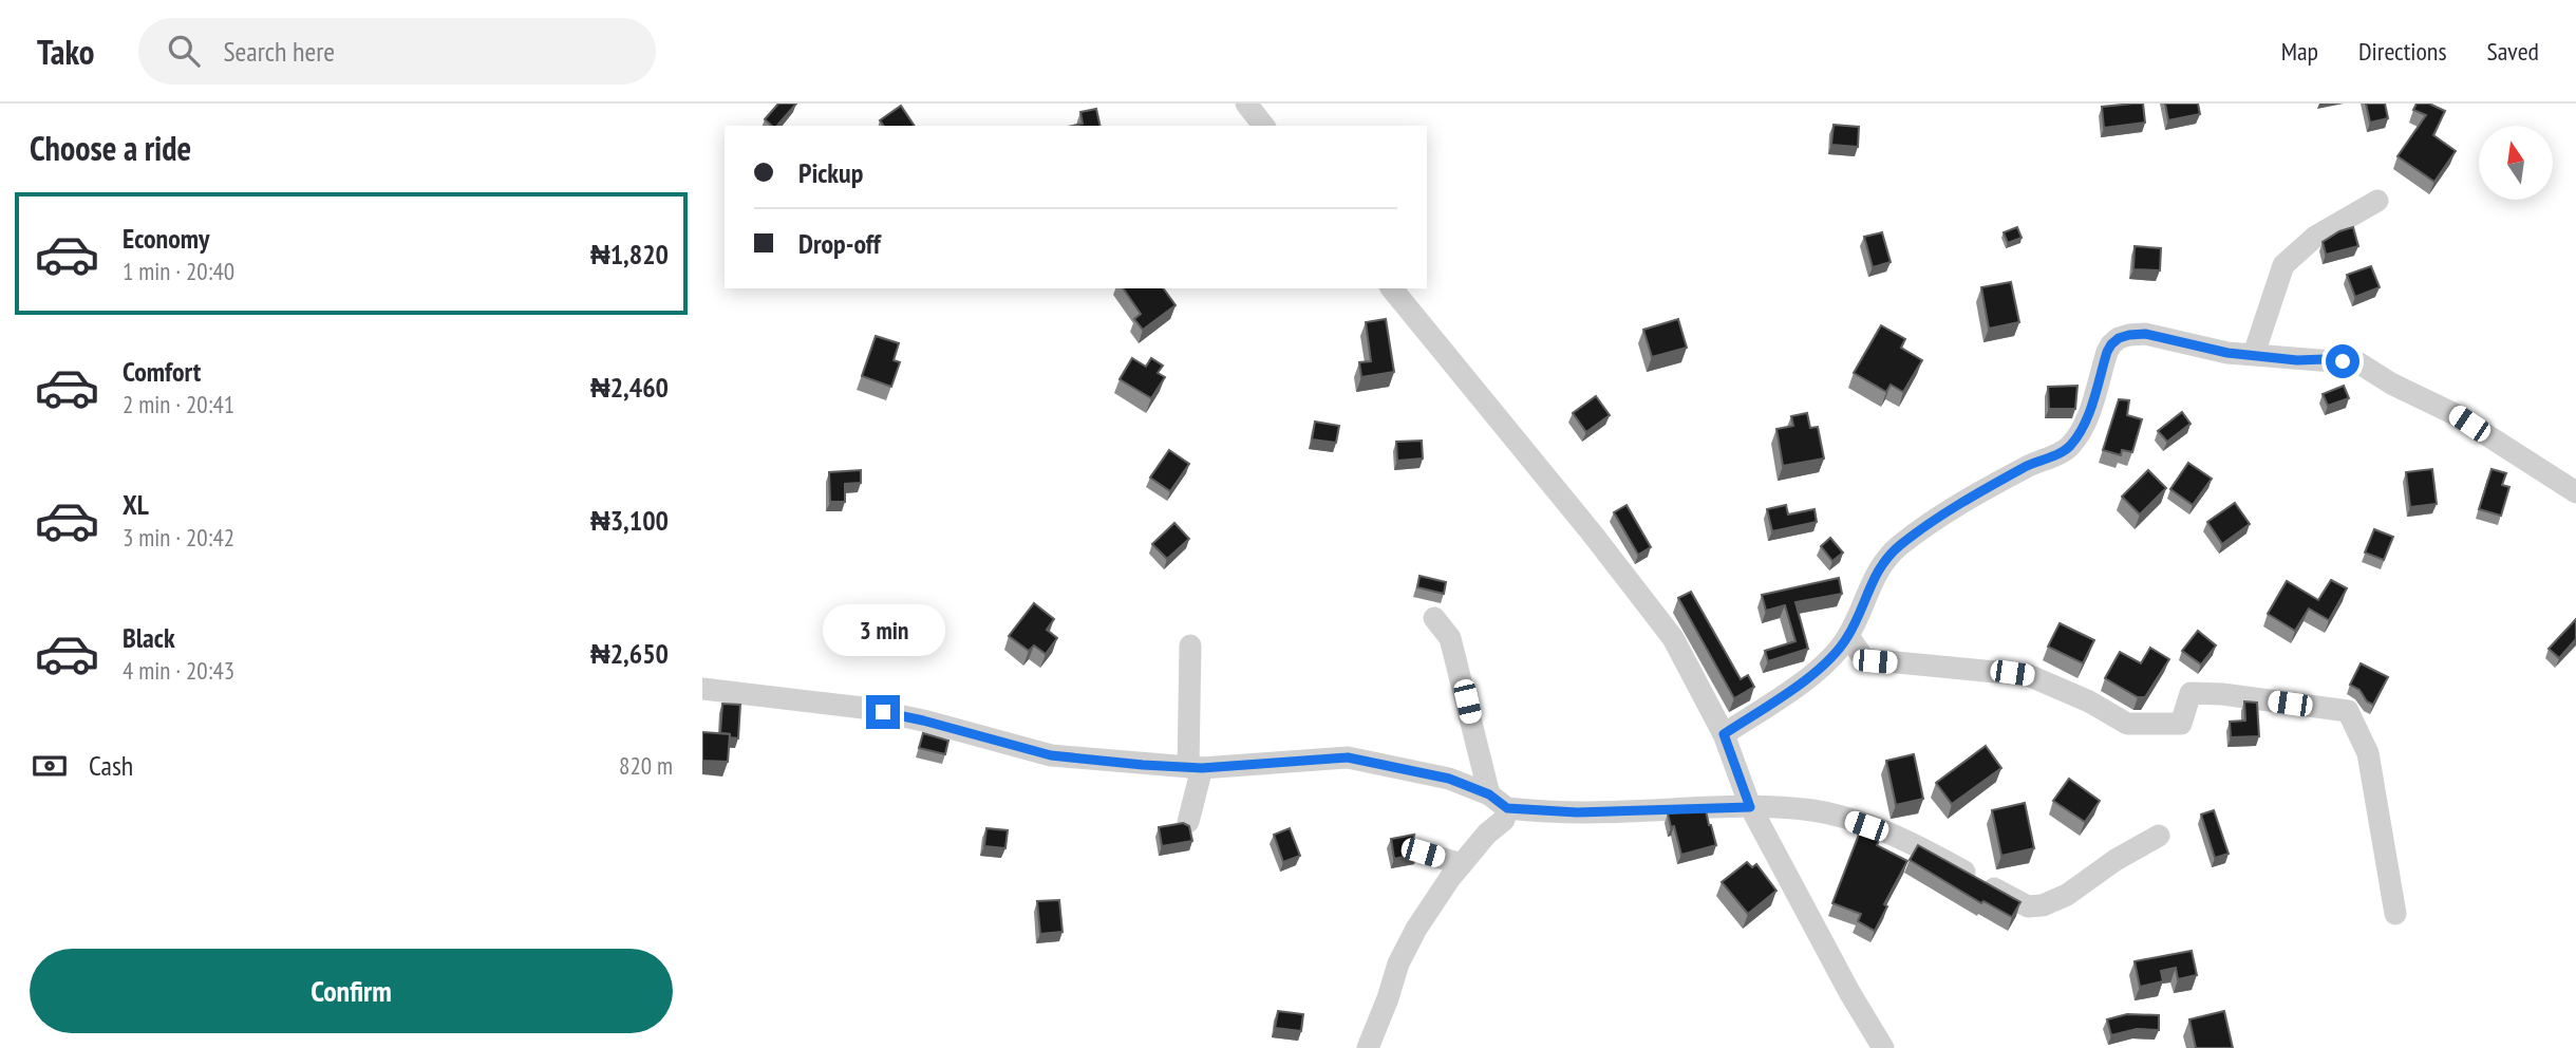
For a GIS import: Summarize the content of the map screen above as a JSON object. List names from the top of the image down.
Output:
{
  "north": "top",
  "page": {
    "header": "Tako",
    "search": "Search here",
    "nav": ["Map", "Directions", "Saved"],
    "heading": "Choose a ride",
    "banner": ["Pickup", "Drop-off"],
    "list": [
      {
        "name": "Economy",
        "note": "1 min · 20:40",
        "value": "₦1,820"
      },
      {
        "name": "Comfort",
        "note": "2 min · 20:41",
        "value": "₦2,460"
      },
      {
        "name": "XL",
        "note": "3 min · 20:42",
        "value": "₦3,100"
      },
      {
        "name": "Black",
        "note": "4 min · 20:43",
        "value": "₦2,650"
      }
    ],
    "bubble": "3 min",
    "pay": ["Cash", "820 m"],
    "buttons": "Confirm"
  }
}
